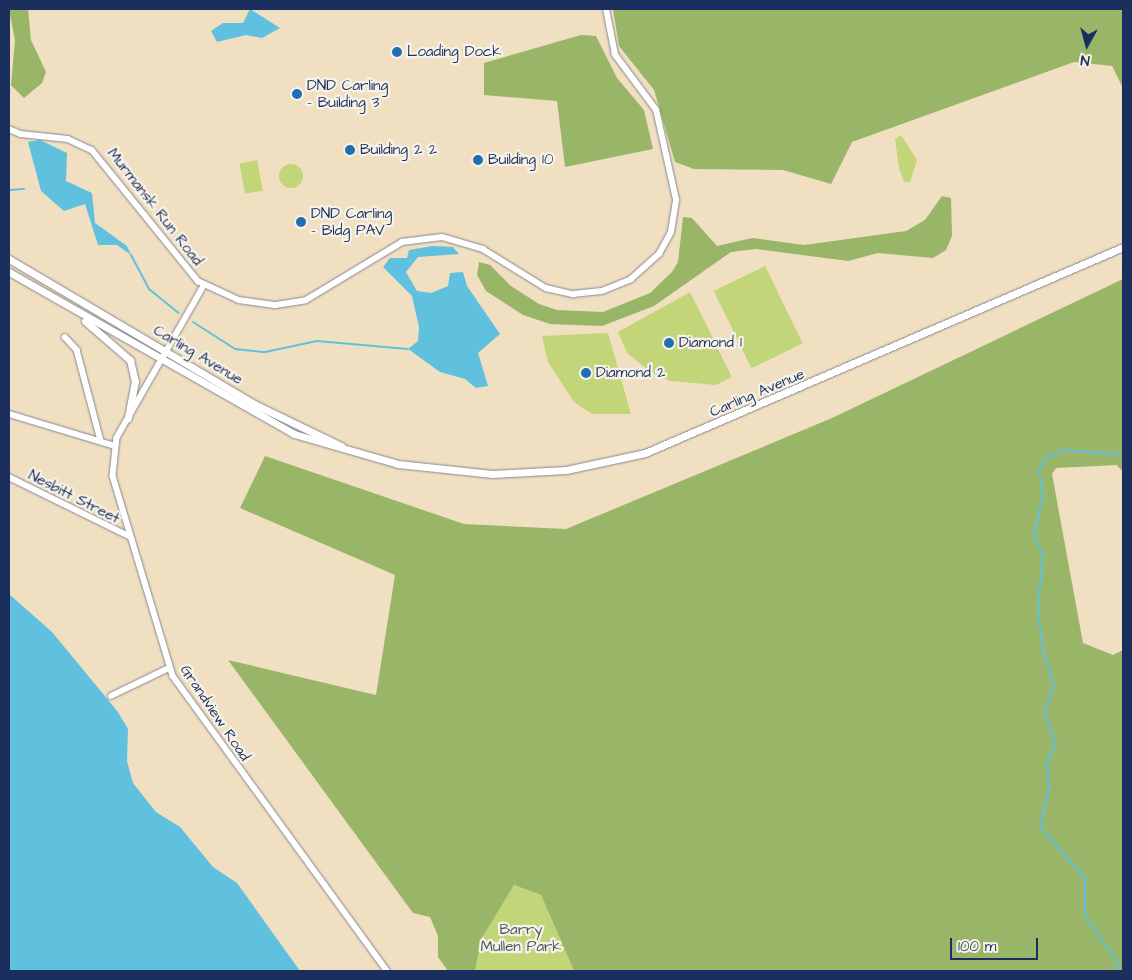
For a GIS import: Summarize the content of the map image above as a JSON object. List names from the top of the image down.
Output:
{
  "streets": {
    "main road": ["Carling Avenue"],
    "street": ["Murmansk Run Road", "Nesbitt Street", "Grandview Road"]
  },
  "crossings": [
    ["Murmansk Run Road", "Grandview Road"],
    ["Carling Avenue", "Grandview Road"],
    ["Nesbitt Street", "Grandview Road"]
  ],
  "parks": ["Barry Mullen Park"],
  "places": [
    "Loading Dock",
    "DND Carling - Building 3",
    "Building 2 2",
    "Building 10",
    "DND Carling - Bldg PAV",
    "Diamond 1",
    "Diamond 2"
  ],
  "scale_bar": "100 m",
  "north": "bottom"
}
